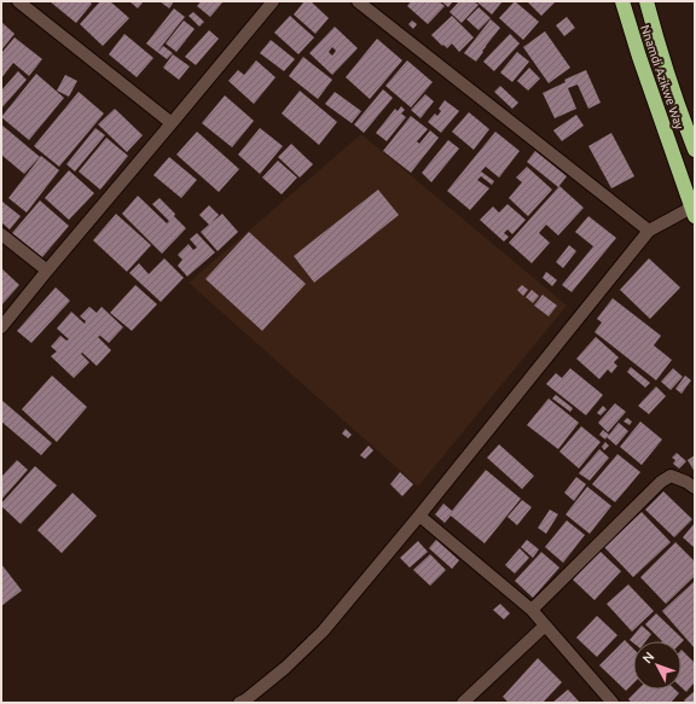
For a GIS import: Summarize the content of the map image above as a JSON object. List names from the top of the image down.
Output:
{
  "streets": {
    "highway": ["Nnamdi Azikwe Way"]
  },
  "north": "top left"
}
